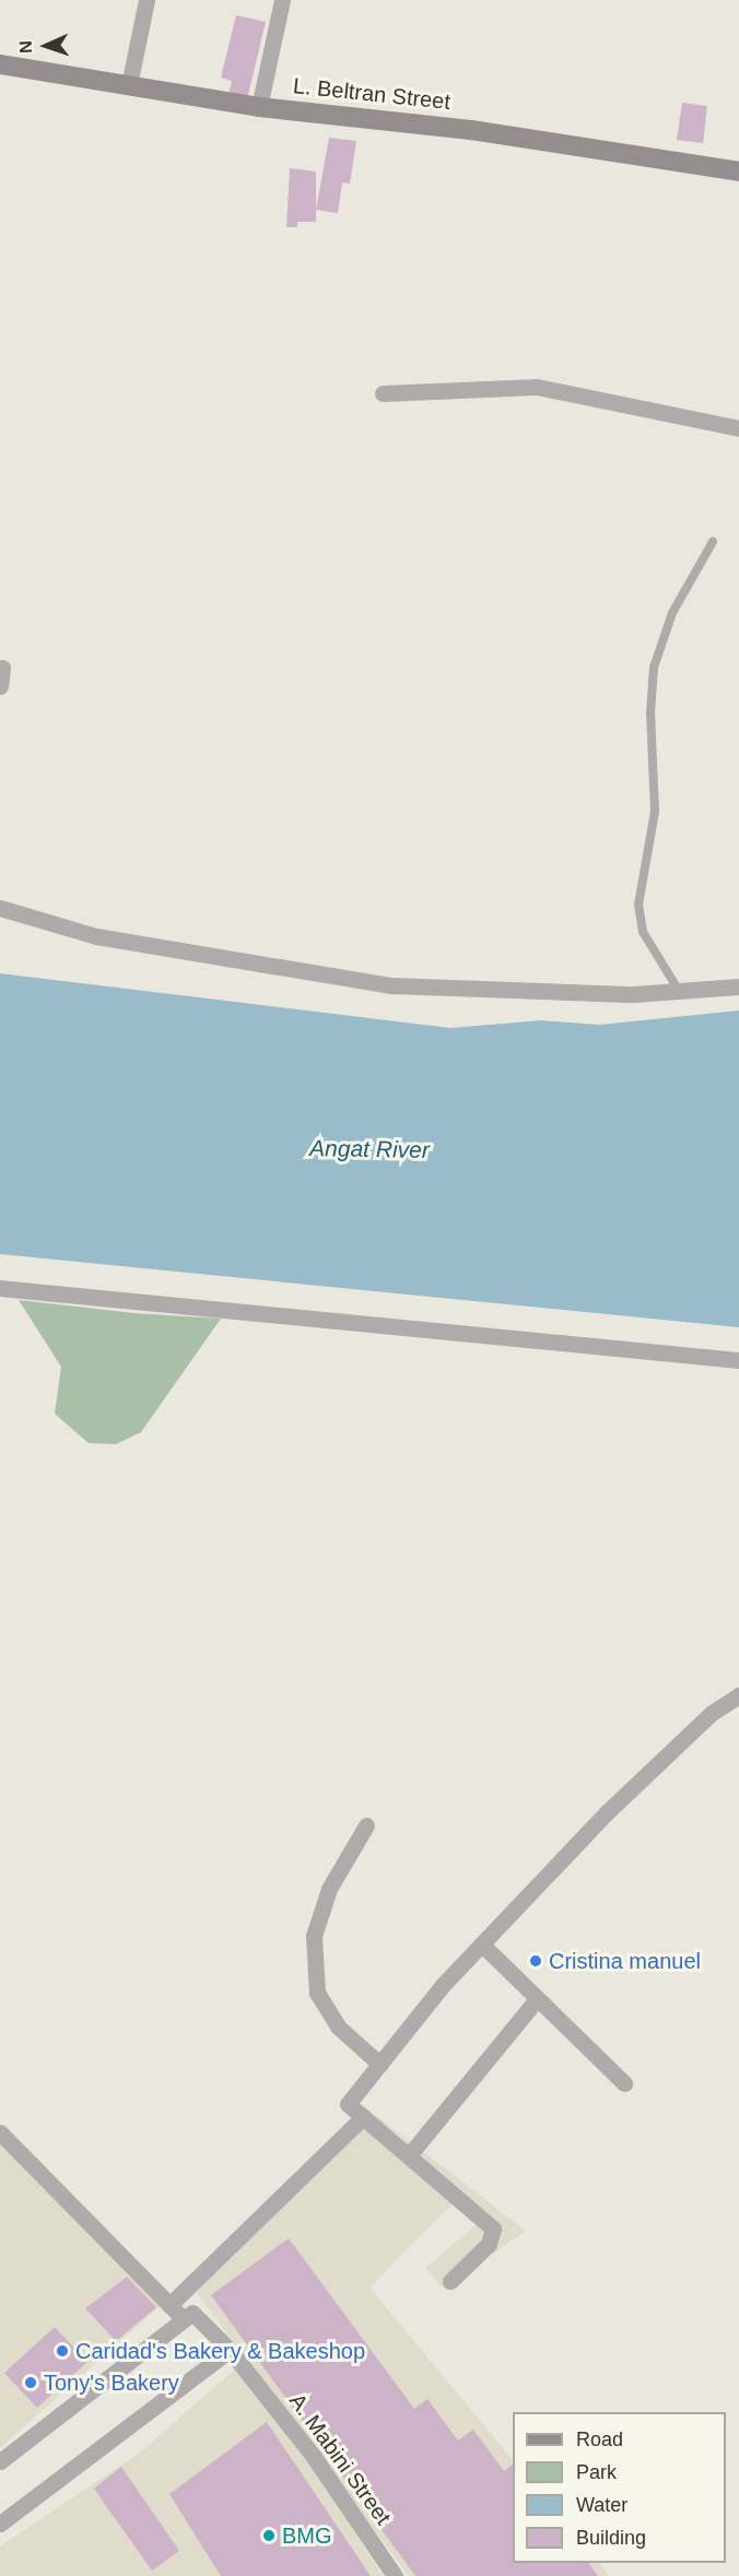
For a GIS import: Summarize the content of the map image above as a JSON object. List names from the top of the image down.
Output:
{
  "streets": {
    "street": ["L. Beltran Street", "A. Mabini Street"]
  },
  "water": ["Angat River"],
  "places": [
    "Cristina manuel",
    "Caridad's Bakery & Bakeshop",
    "Tony's Bakery",
    "BMG"
  ],
  "legend": [
    "Road",
    "Park",
    "Water",
    "Building"
  ],
  "north": "left"
}
